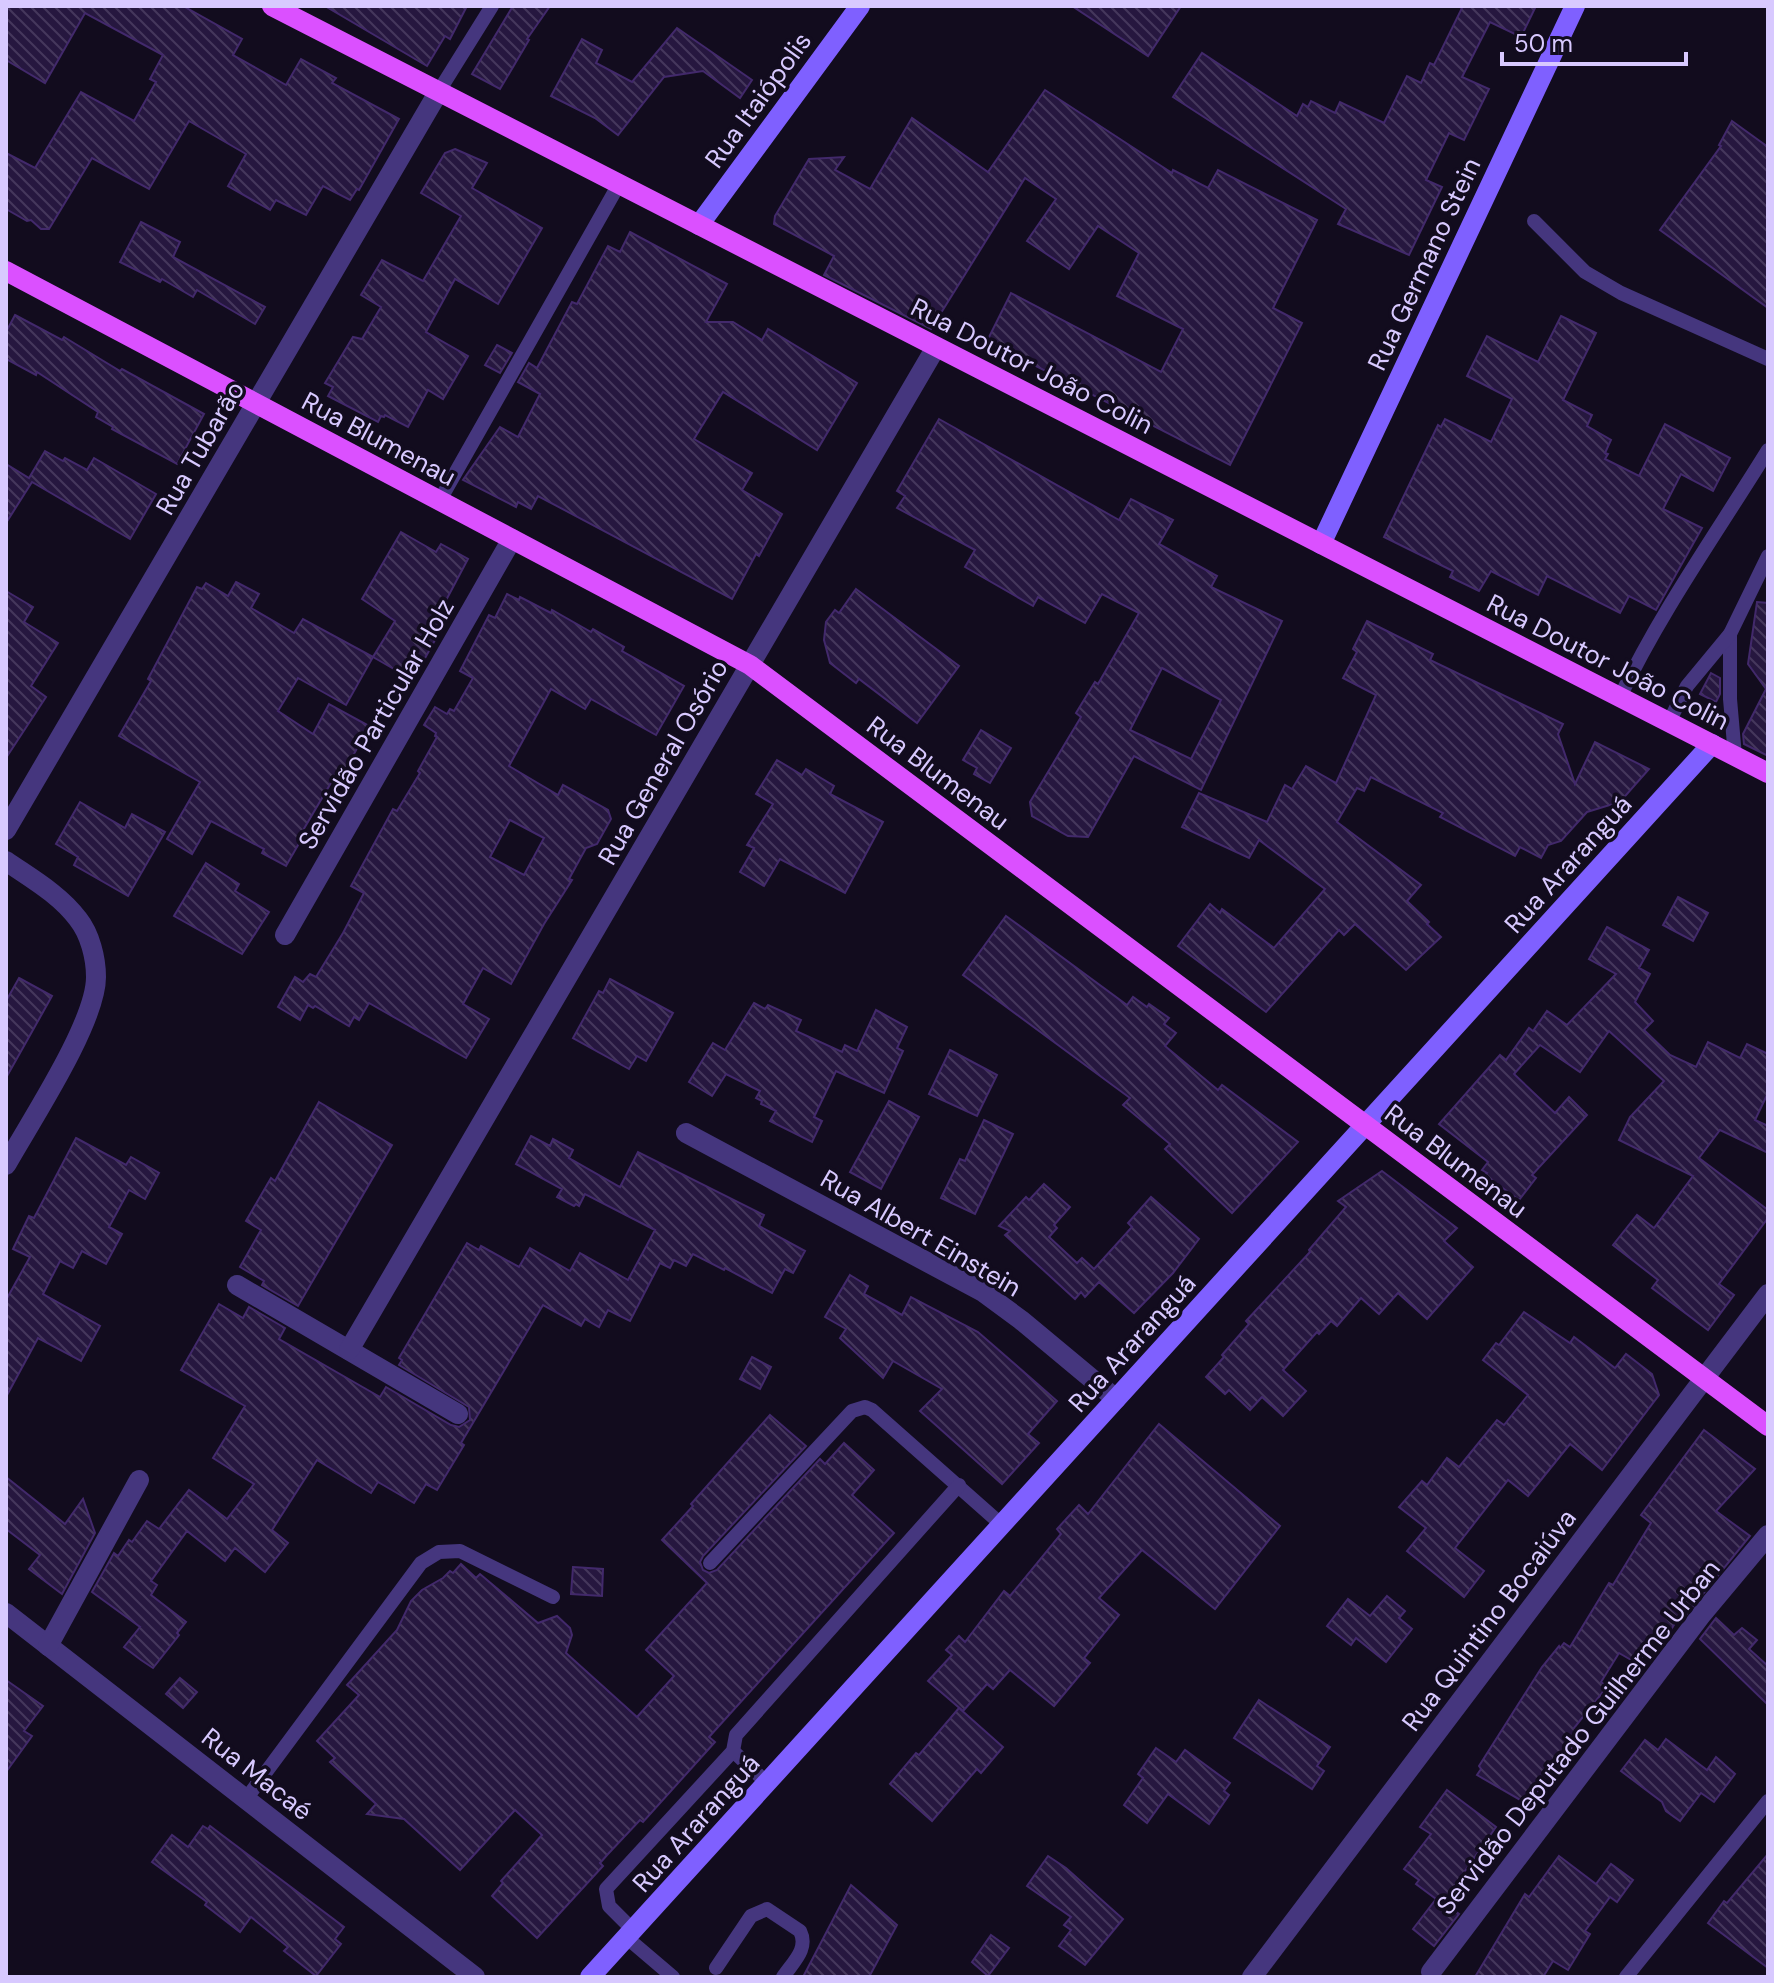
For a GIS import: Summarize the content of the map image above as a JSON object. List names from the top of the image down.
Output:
{
  "streets": {
    "main road": ["Rua Doutor João Colin", "Rua Blumenau"],
    "street": [
      "Rua Itaiópolis",
      "Rua Germano Stein",
      "Rua Tubarão",
      "Servidão Particular Holz",
      "Rua General Osório",
      "Rua Araranguá",
      "Rua Albert Einstein",
      "Rua Quintino Bocaiúva",
      "Servidão Deputado Guilherme Urban",
      "Rua Macaé"
    ]
  },
  "crossings": [
    ["Rua Itaiópolis", "Rua Doutor João Colin"],
    ["Rua Germano Stein", "Rua Doutor João Colin"],
    ["Rua Doutor João Colin", "Rua Tubarão"],
    ["Rua Doutor João Colin", "Rua General Osório"],
    ["Rua Doutor João Colin", "Rua Araranguá"],
    ["Rua Blumenau", "Rua Tubarão"],
    ["Rua Blumenau", "Servidão Particular Holz"],
    ["Rua Blumenau", "Rua General Osório"],
    ["Rua Blumenau", "Rua Araranguá"],
    ["Rua Blumenau", "Rua Quintino Bocaiúva"],
    ["Rua Araranguá", "Rua Albert Einstein"]
  ],
  "scale_bar": "50 m"
}
